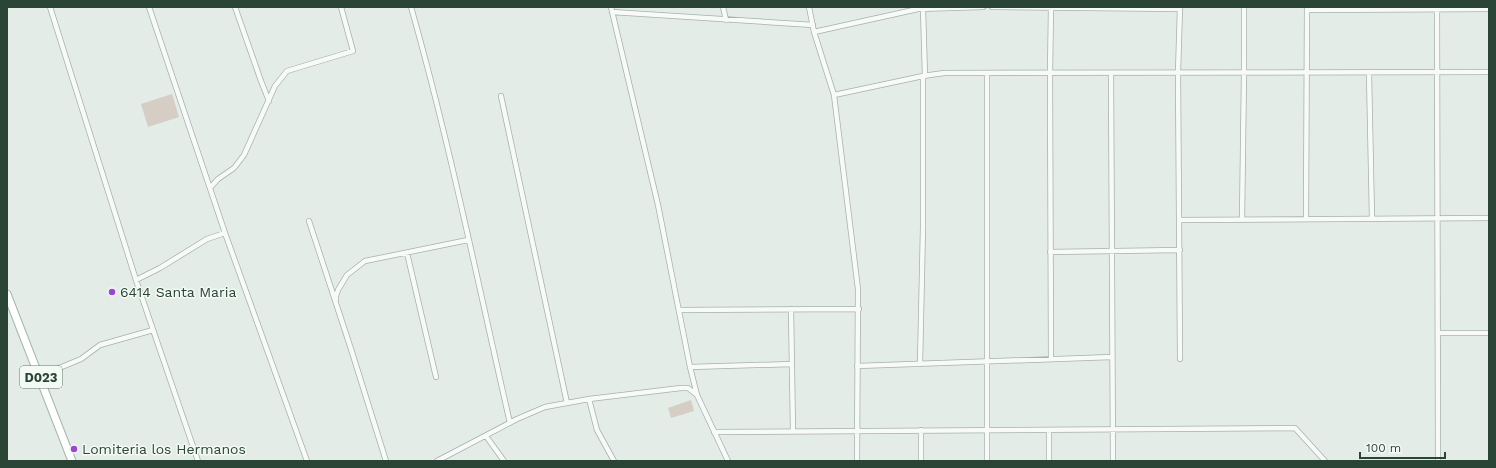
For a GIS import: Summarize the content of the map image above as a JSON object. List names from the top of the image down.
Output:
{
  "streets": {
    "main road": ["D023"]
  },
  "places": ["6414 Santa Maria", "Lomiteria los Hermanos"],
  "scale_bar": "100 m"
}
